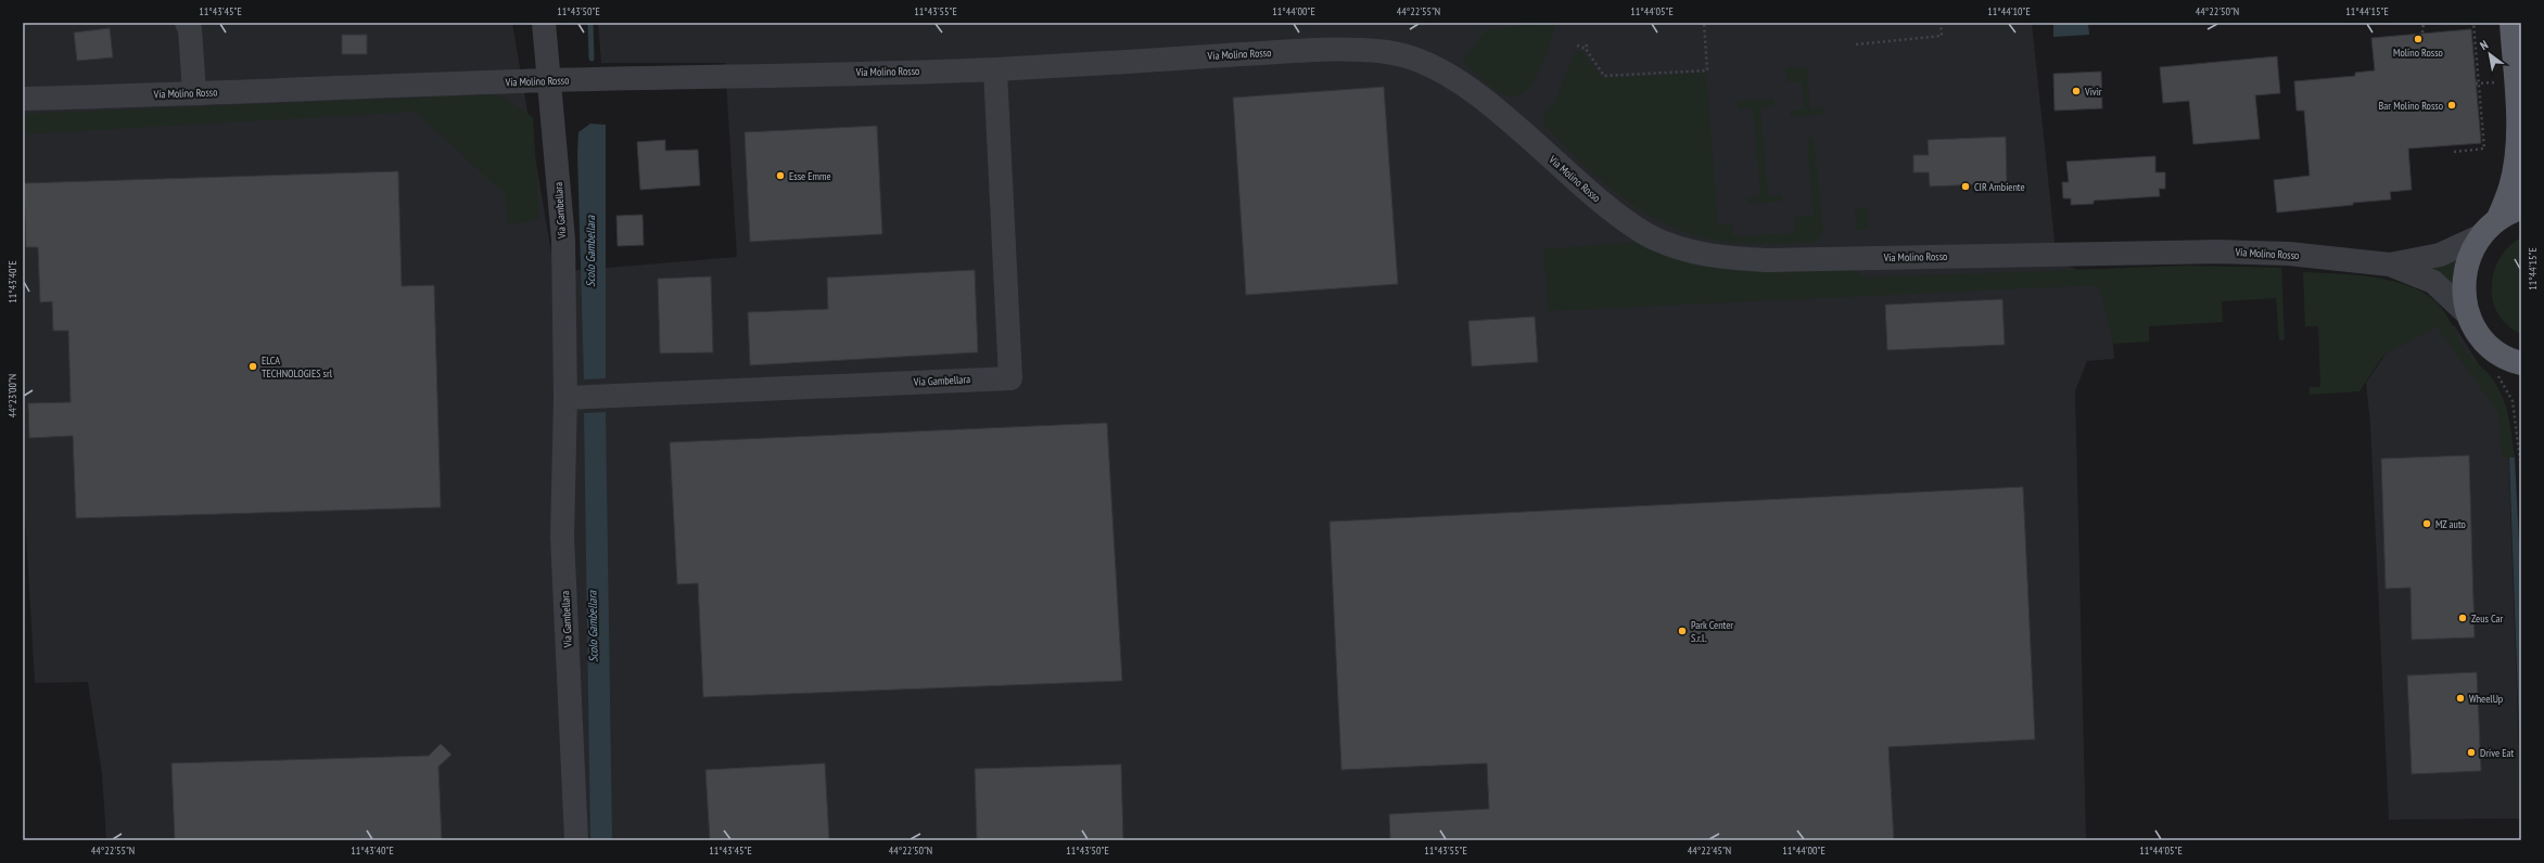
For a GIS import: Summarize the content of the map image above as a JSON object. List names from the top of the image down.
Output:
{
  "streets": {
    "street": ["Via Molino Rosso", "Via Gambellara"]
  },
  "crossings": [
    ["Via Molino Rosso", "Via Gambellara"]
  ],
  "water": ["Scolo Gambellara"],
  "places": [
    "Molino Rosso",
    "Vivìr",
    "Bar Molino Rosso",
    "Esse Emme",
    "CIR Ambiente",
    "ELCA TECHNOLOGIES srl",
    "MZ auto",
    "Zeus Car",
    "Park Center S.r.l.",
    "WheelUp",
    "Drive Eat"
  ],
  "north": "top left",
  "coordinates": [
    "11°43'45\"E",
    "11°43'50\"E",
    "11°43'55\"E",
    "11°44'00\"E",
    "44°22'55\"N",
    "11°44'05\"E",
    "11°44'10\"E",
    "44°22'50\"N",
    "11°44'15\"E",
    "11°43'40\"E",
    "44°23'00\"N",
    "44°22'45\"N"
  ]
}
